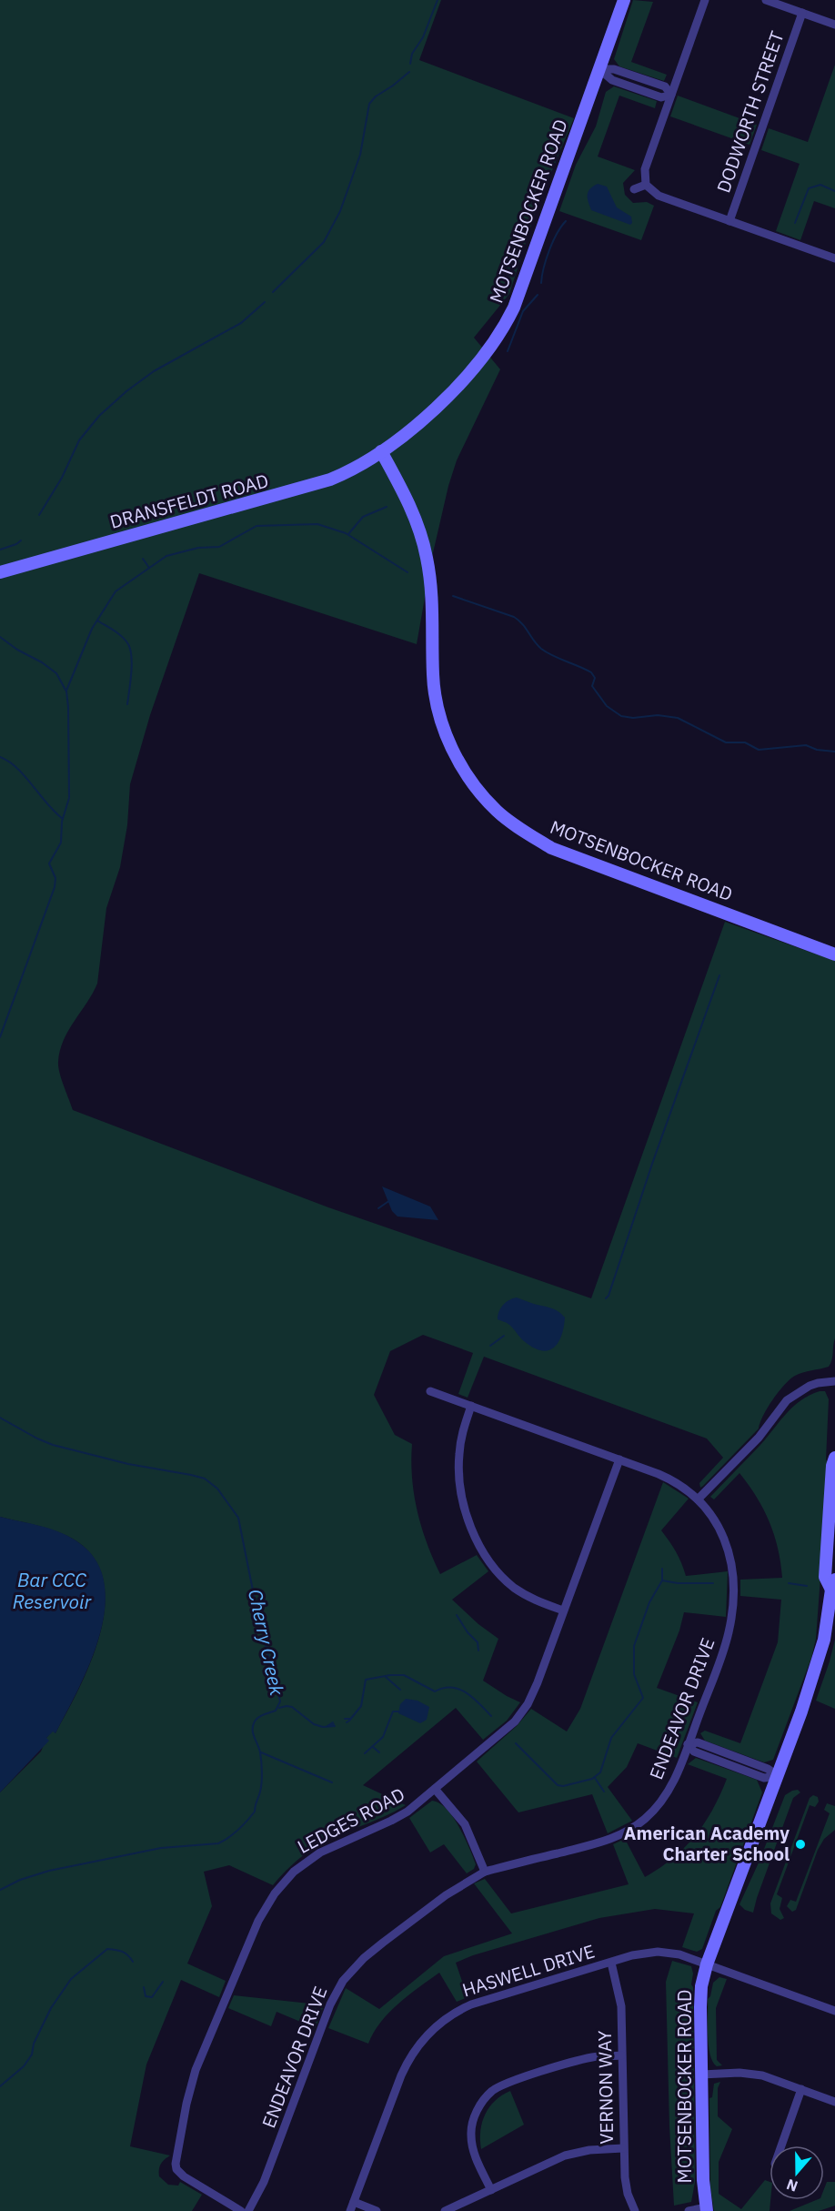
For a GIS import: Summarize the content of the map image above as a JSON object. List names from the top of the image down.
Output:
{
  "streets": {
    "main road": ["MOTSENBOCKER ROAD", "DRANSFELDT ROAD"],
    "street": [
      "DODWORTH STREET",
      "ENDEAVOR DRIVE",
      "LEDGES ROAD",
      "HASWELL DRIVE",
      "VERNON WAY"
    ]
  },
  "crossings": [
    ["MOTSENBOCKER ROAD", "DRANSFELDT ROAD"],
    ["MOTSENBOCKER ROAD", "HASWELL DRIVE"],
    ["ENDEAVOR DRIVE", "LEDGES ROAD"],
    ["HASWELL DRIVE", "VERNON WAY"]
  ],
  "water": ["Bar CCC Reservoir", "Cherry Creek"],
  "places": ["American Academy Charter School"],
  "north": "bottom"
}
